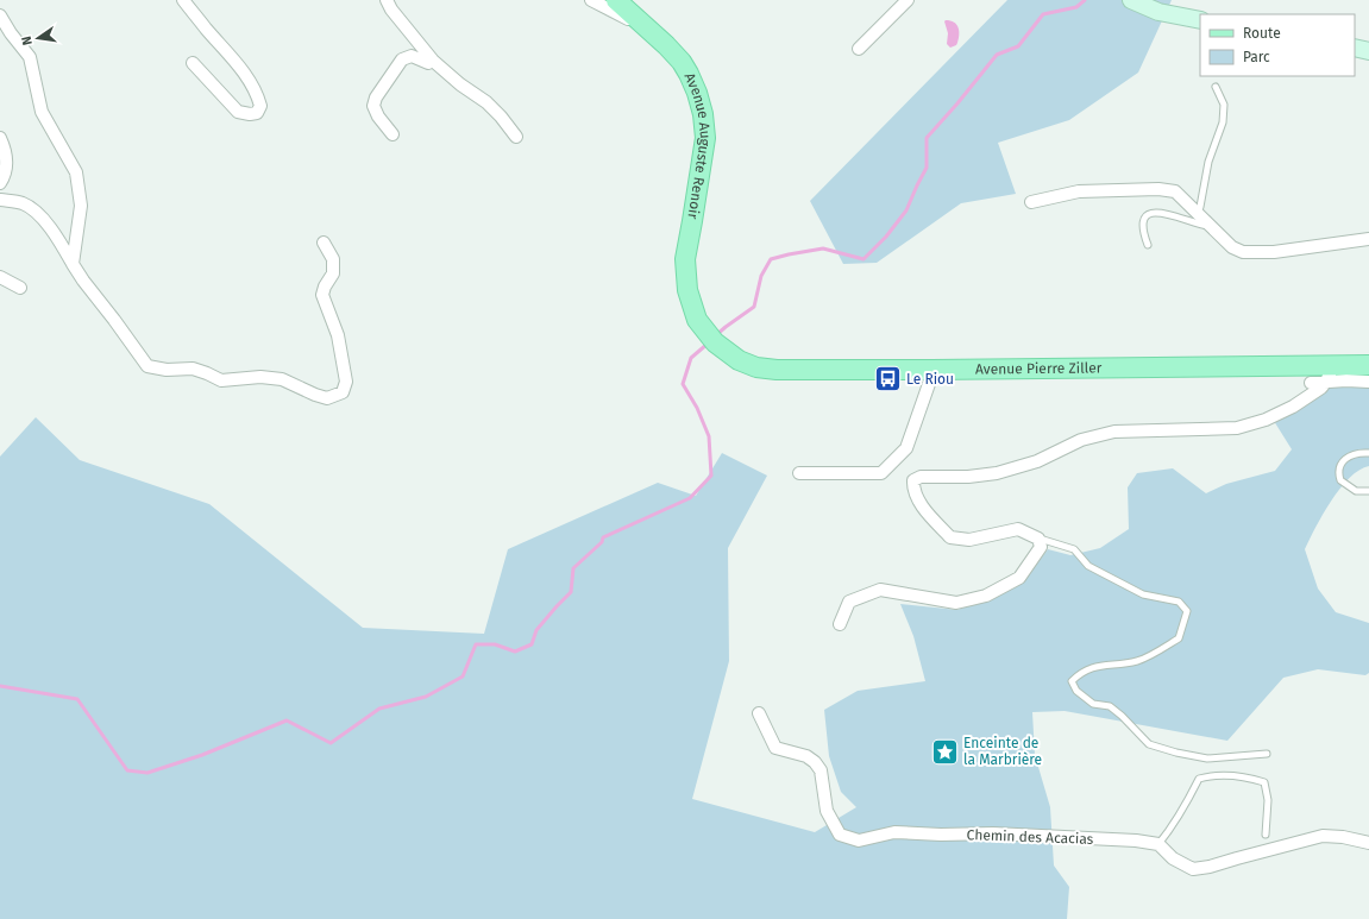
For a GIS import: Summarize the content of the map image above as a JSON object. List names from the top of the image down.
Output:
{
  "streets": {
    "main road": ["Avenue Auguste Renoir", "Avenue Pierre Ziller"],
    "street": ["Chemin des Acacias"]
  },
  "crossings": [
    ["Avenue Auguste Renoir", "Avenue Pierre Ziller"]
  ],
  "places": {
    "bus stop": ["Le Riou"],
    "place": ["Enceinte de la Marbrière"]
  },
  "legend": ["Route", "Parc"],
  "north": "left"
}
